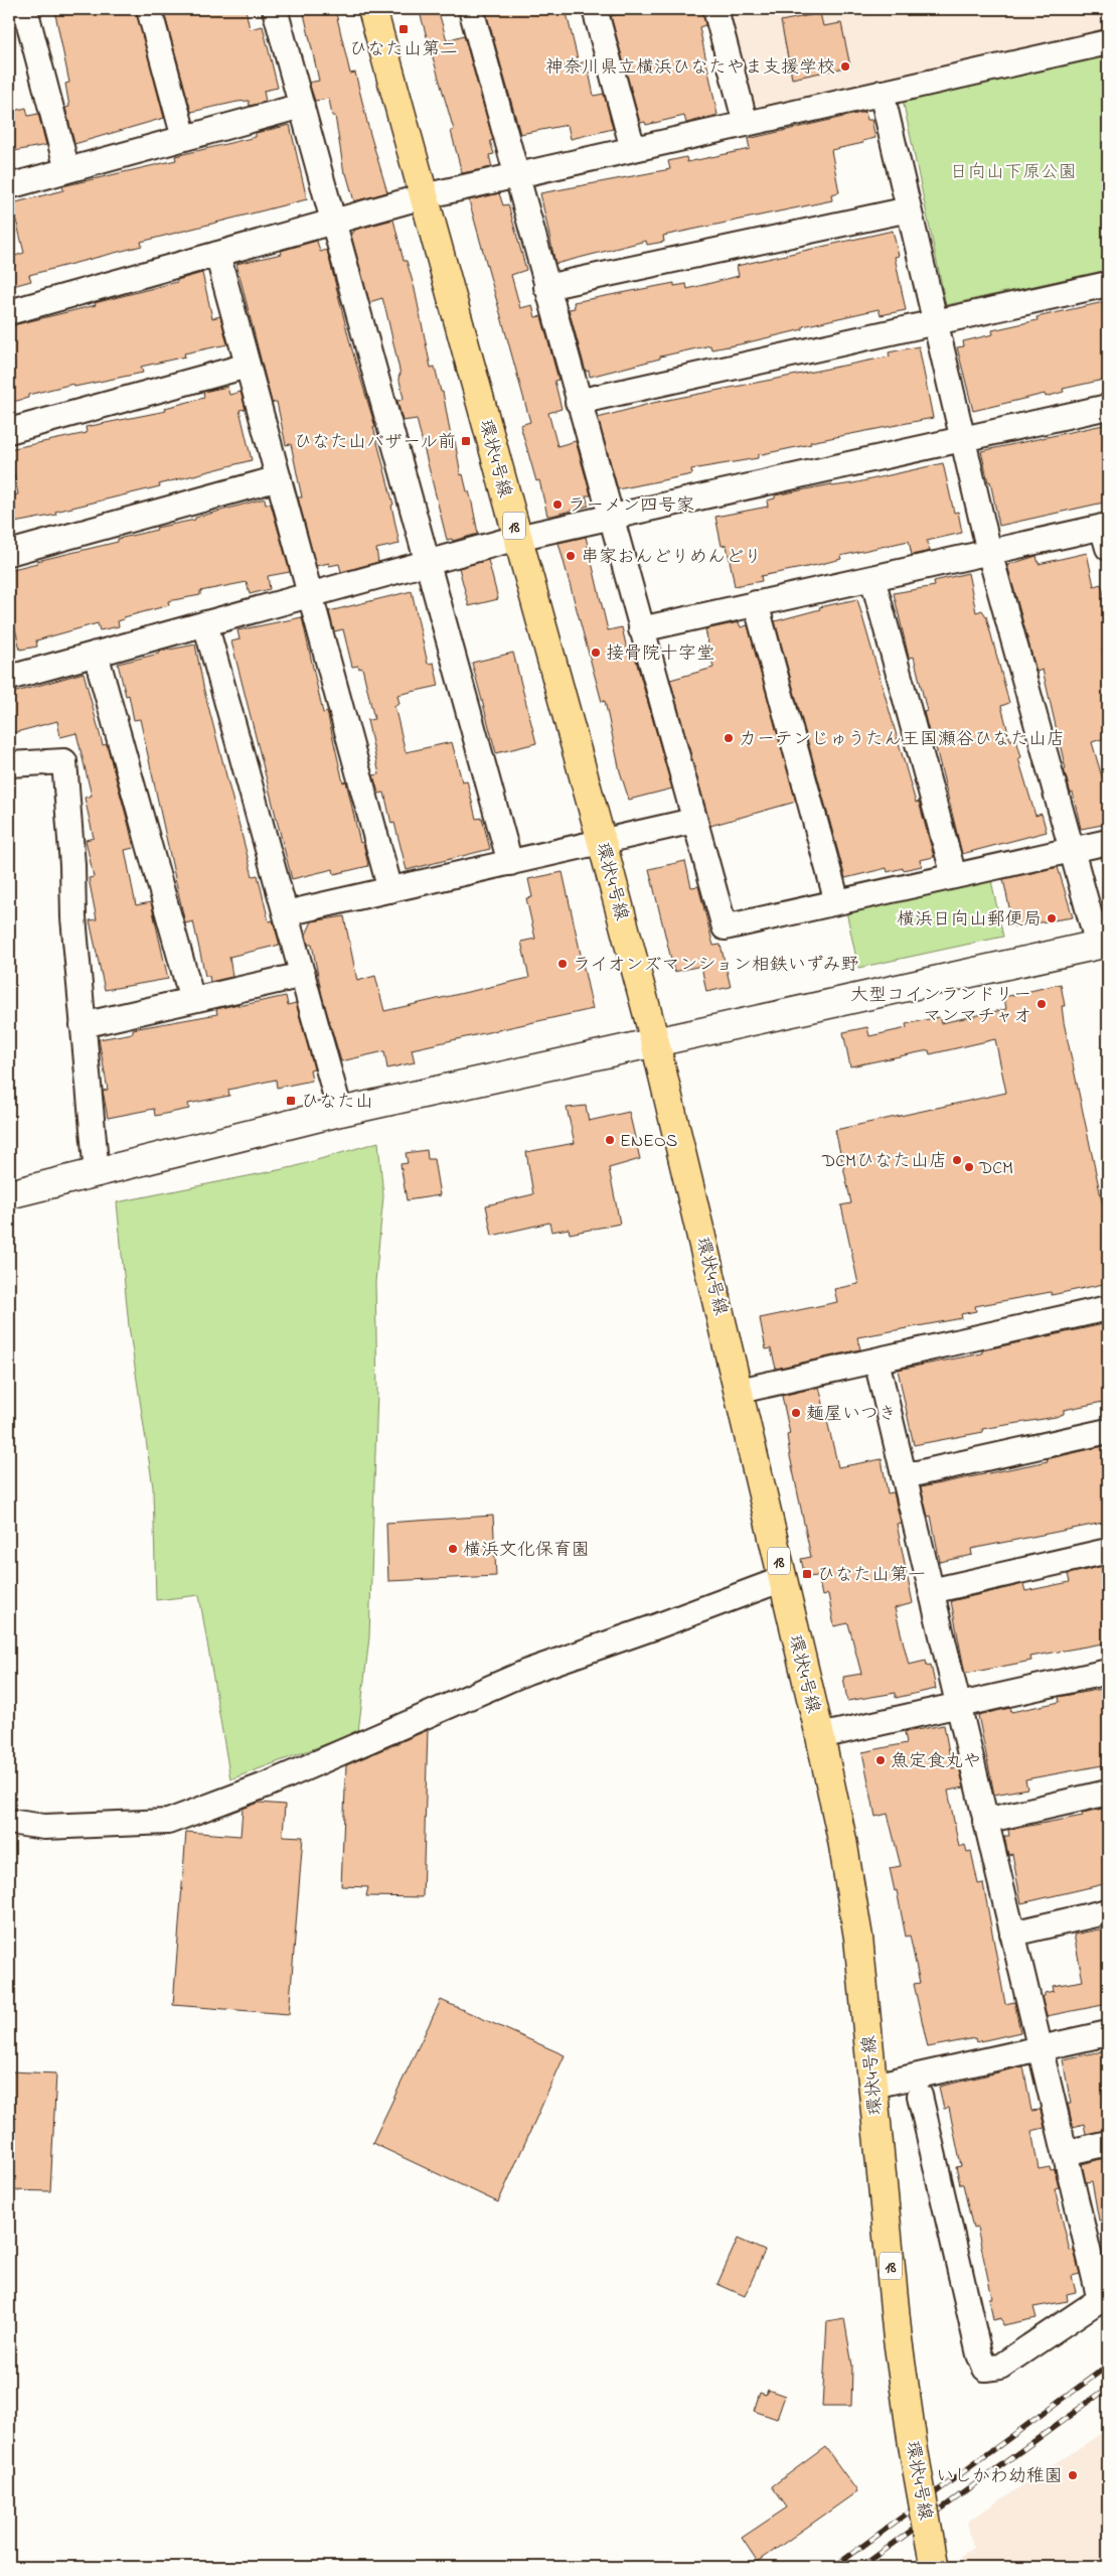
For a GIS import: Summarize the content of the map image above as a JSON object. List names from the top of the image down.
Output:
{
  "streets": {
    "main road": ["環状4号線", "18"]
  },
  "parks": ["日向山下原公園"],
  "places": {
    "transit": [
      "ひなた山第二",
      "ひなた山バザール前",
      "ひなた山",
      "ひなた山第一"
    ],
    "other": [
      "神奈川県立横浜ひなたやま支援学校",
      "ラーメン四号家",
      "串家おんどりめんどり",
      "接骨院十字堂",
      "カーテンじゅうたん王国瀬谷ひなた山店",
      "横浜日向山郵便局",
      "ライオンズマンション相鉄いずみ野",
      "大型コインランドリー マンマチャオ",
      "ENEOS",
      "DCMひなた山店",
      "DCM",
      "麺屋いつき",
      "横浜文化保育園",
      "魚定食丸や",
      "いしかわ幼稚園"
    ]
  }
}
